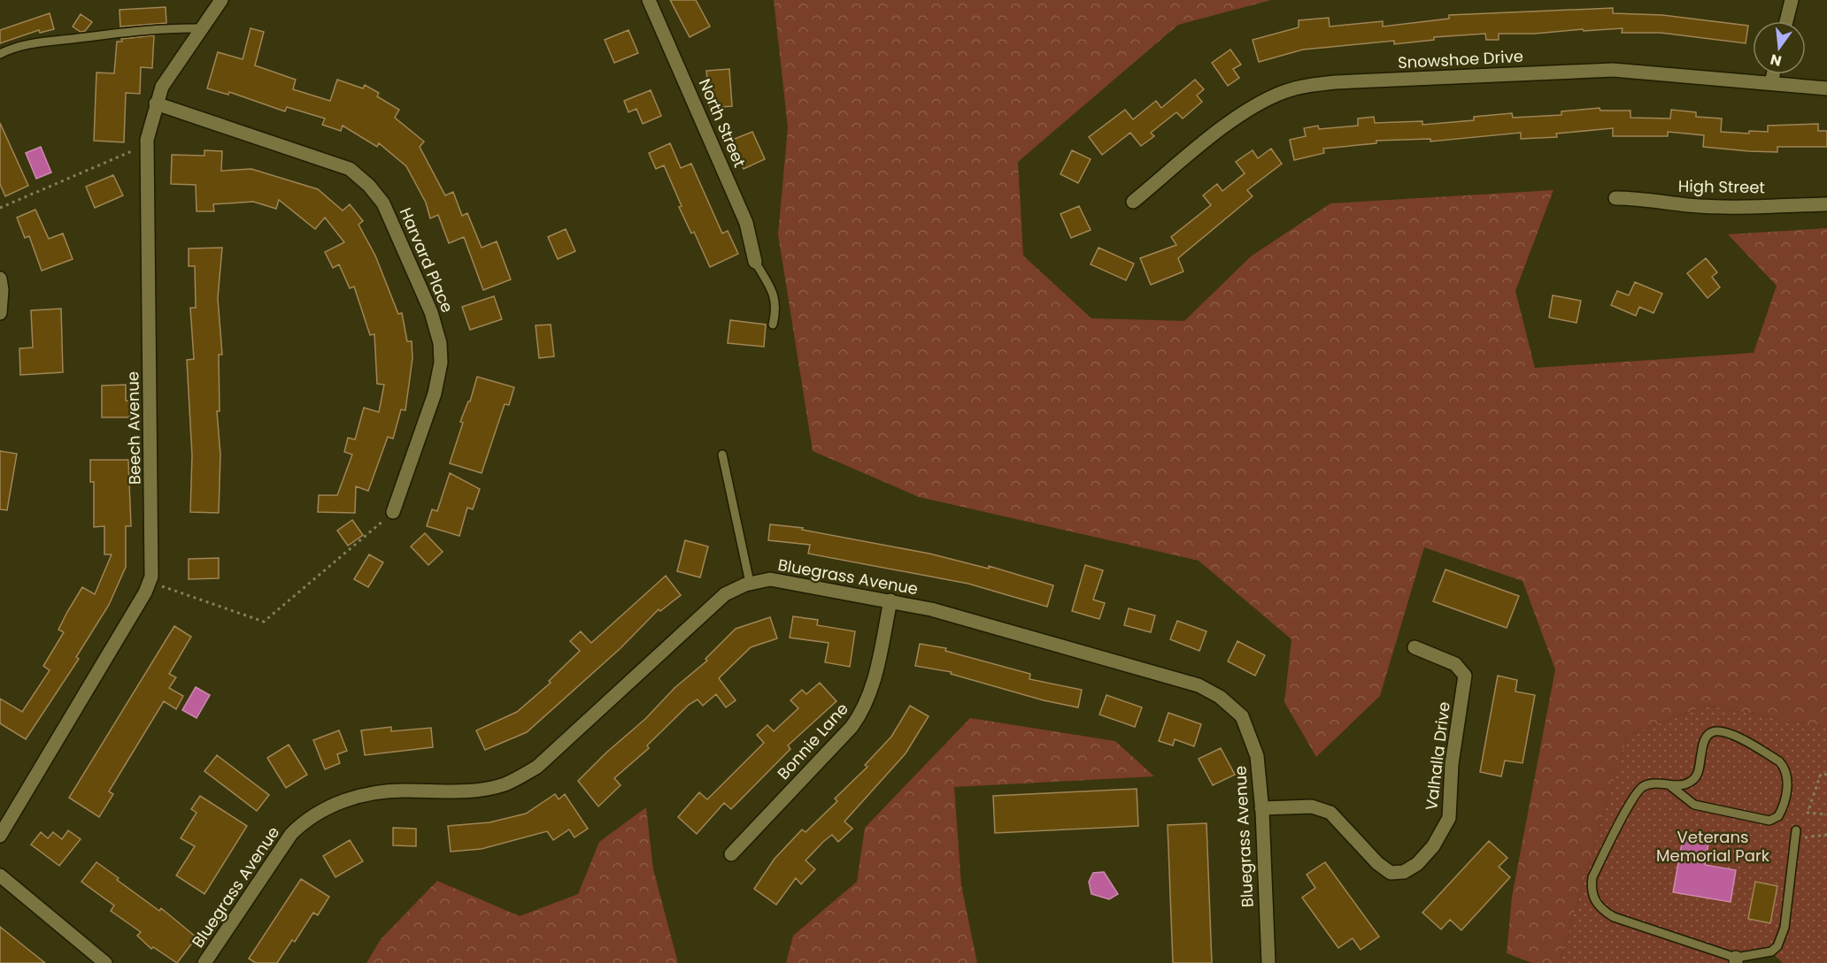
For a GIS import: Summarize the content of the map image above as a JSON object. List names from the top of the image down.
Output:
{
  "streets": {
    "street": [
      "Snowshoe Drive",
      "North Street",
      "High Street",
      "Harvard Place",
      "Beech Avenue",
      "Bluegrass Avenue",
      "Bonnie Lane",
      "Valhalla Drive"
    ]
  },
  "crossings": [
    ["Harvard Place", "Beech Avenue"],
    ["Bluegrass Avenue", "Bonnie Lane"],
    ["Bluegrass Avenue", "Valhalla Drive"]
  ],
  "parks": ["Veterans Memorial Park"],
  "north": "bottom"
}
